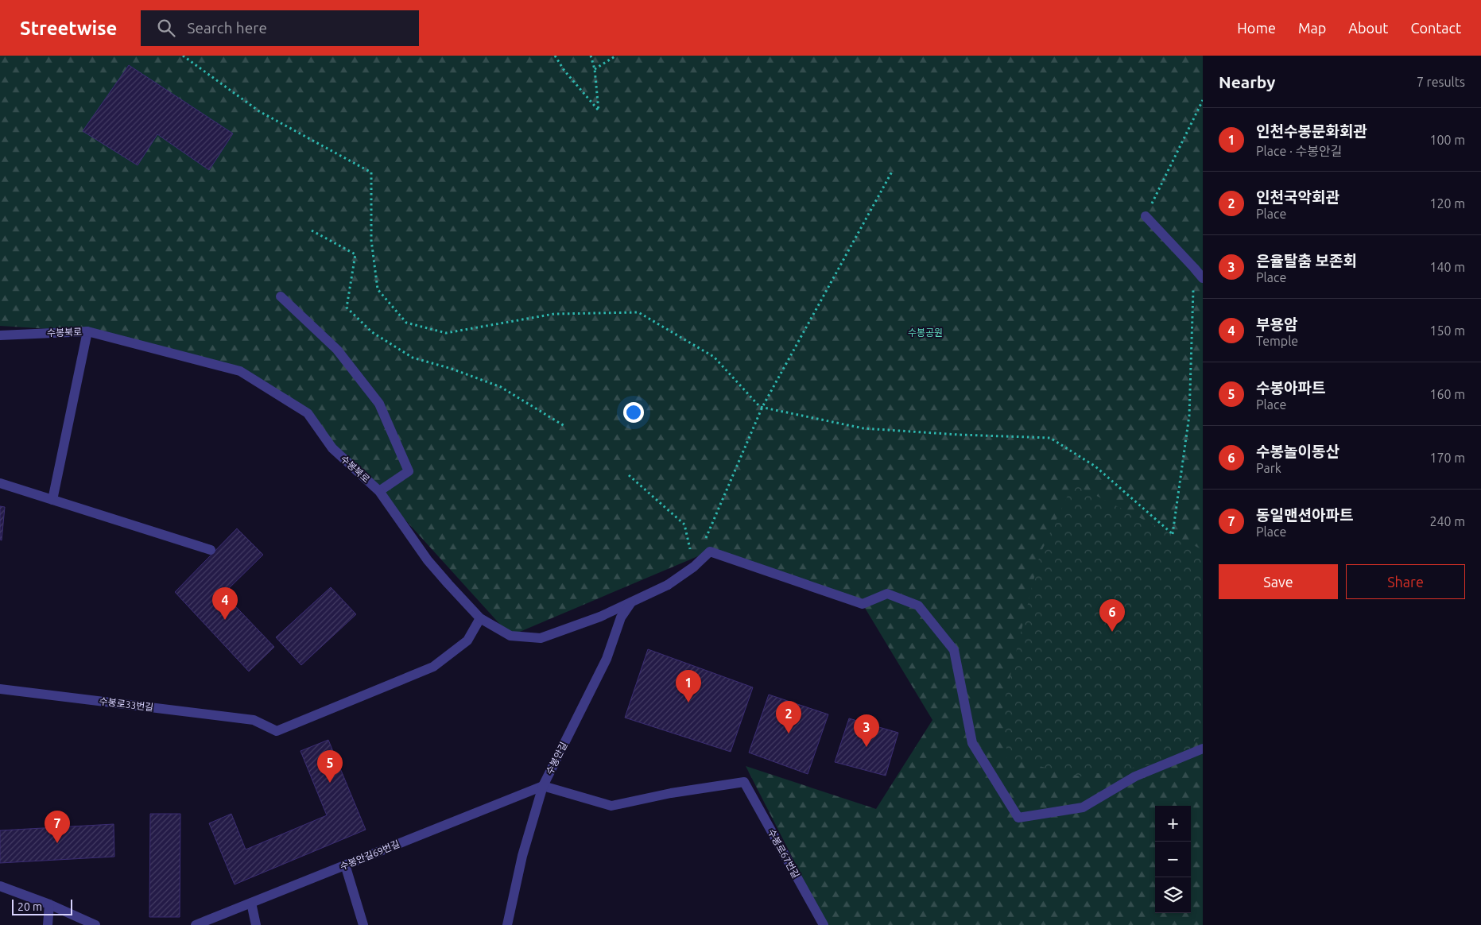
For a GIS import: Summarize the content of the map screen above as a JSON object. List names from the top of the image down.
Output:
{
  "streets": {
    "street": [
      "수봉북로",
      "수봉로33번길",
      "수봉안길",
      "수봉로67번길",
      "수봉안길69번길"
    ]
  },
  "crossings": [
    ["수봉북로", "수봉로33번길"],
    ["수봉북로", "수봉안길"],
    ["수봉안길", "수봉로67번길"],
    ["수봉안길", "수봉안길69번길"],
    ["수봉로67번길", "수봉안길69번길"]
  ],
  "parks": ["수봉공원"],
  "scale_bar": "20 m",
  "page": {
    "header": "Streetwise",
    "search": "Search here",
    "nav": [
      "Home",
      "Map",
      "About",
      "Contact"
    ],
    "heading": ["Nearby", "7 results"],
    "list": [
      {
        "mark": "1",
        "name": "인천수봉문화회관",
        "note": "Place · 수봉안길",
        "value": "100 m"
      },
      {
        "mark": "2",
        "name": "인천국악회관",
        "note": "Place",
        "value": "120 m"
      },
      {
        "mark": "3",
        "name": "은율탈춤 보존회",
        "note": "Place",
        "value": "140 m"
      },
      {
        "mark": "4",
        "name": "부용암",
        "note": "Temple",
        "value": "150 m"
      },
      {
        "mark": "5",
        "name": "수봉아파트",
        "note": "Place",
        "value": "160 m"
      },
      {
        "mark": "6",
        "name": "수봉놀이동산",
        "note": "Park",
        "value": "170 m"
      },
      {
        "mark": "7",
        "name": "동일맨션아파트",
        "note": "Place",
        "value": "240 m"
      }
    ],
    "buttons": ["Save", "Share"],
    "pins": [
      "4",
      "6",
      "1",
      "2",
      "3",
      "5",
      "7"
    ],
    "map_buttons": ["+", "−"],
    "scale": "20 m"
  }
}
